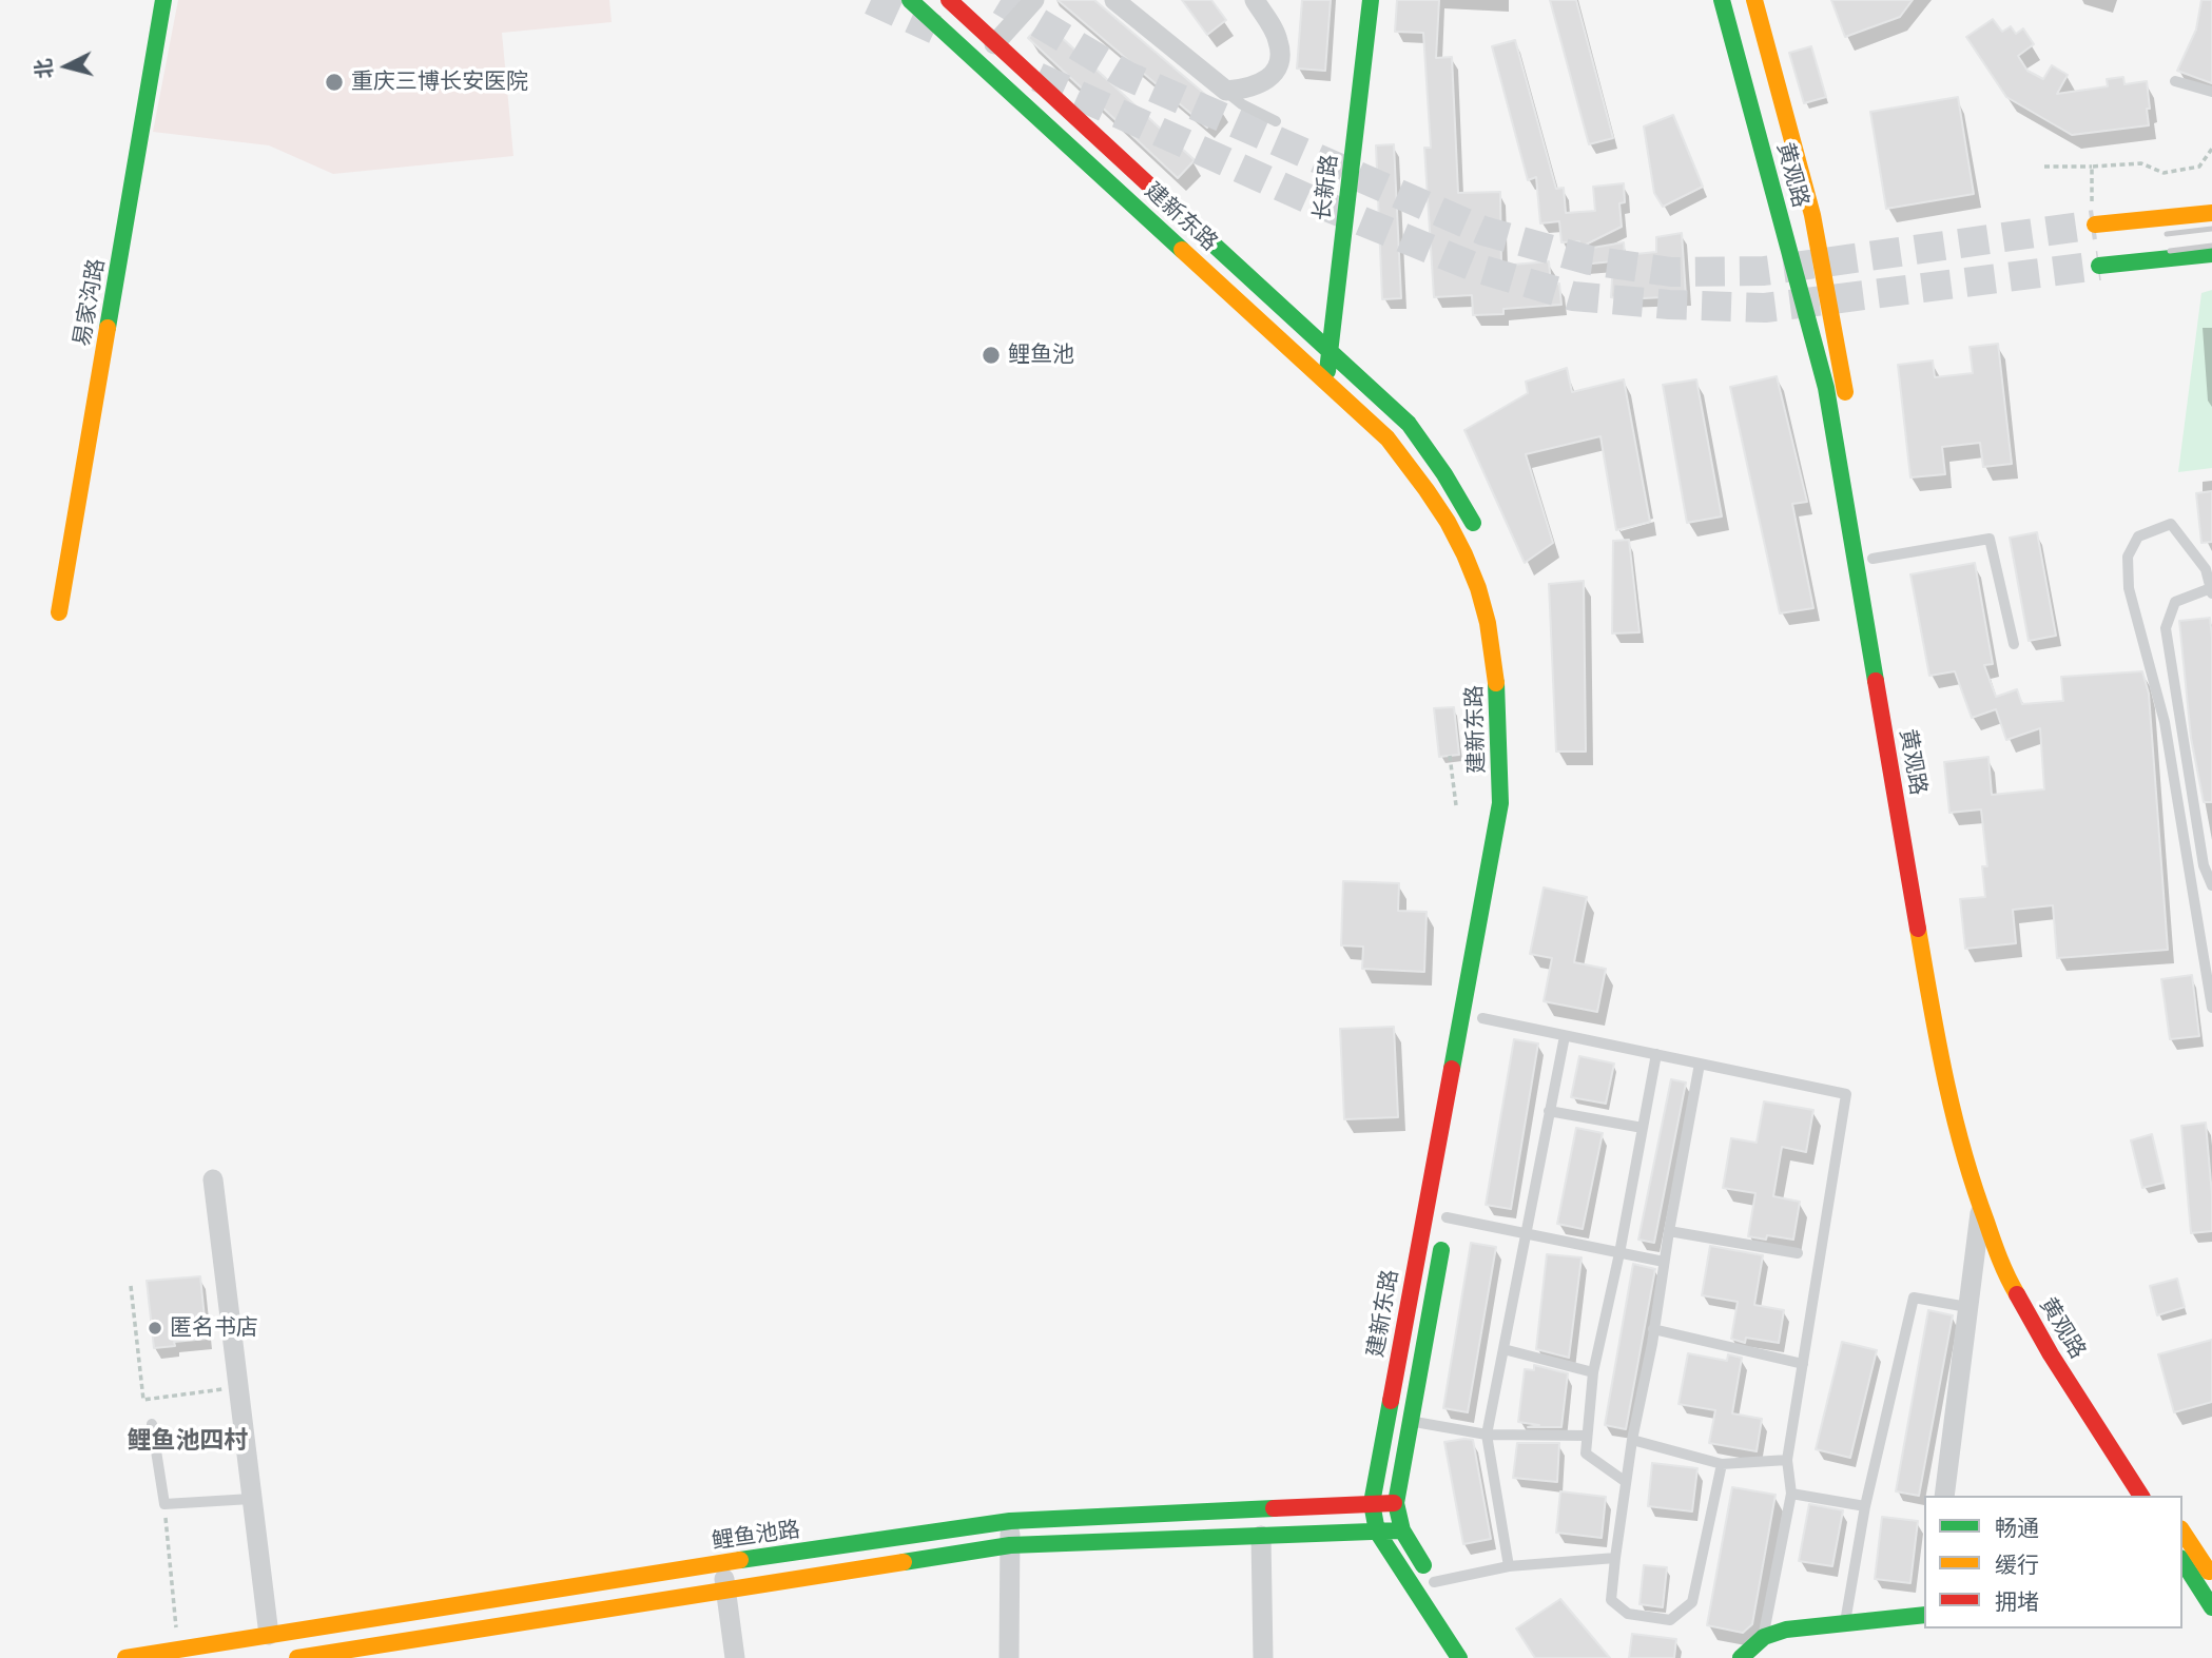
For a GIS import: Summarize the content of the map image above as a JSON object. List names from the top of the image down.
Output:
{
  "streets": {
    "main road": [
      "黄观路",
      "长新路",
      "建新东路",
      "易家沟路",
      "鲤鱼池路"
    ]
  },
  "crossings": [
    ["长新路", "建新东路"],
    ["建新东路", "鲤鱼池路"]
  ],
  "districts": ["鲤鱼池四村"],
  "places": ["重庆三博长安医院", "鲤鱼池", "匿名书店"],
  "legend": ["畅通", "缓行", "拥堵"],
  "north": "left"
}
